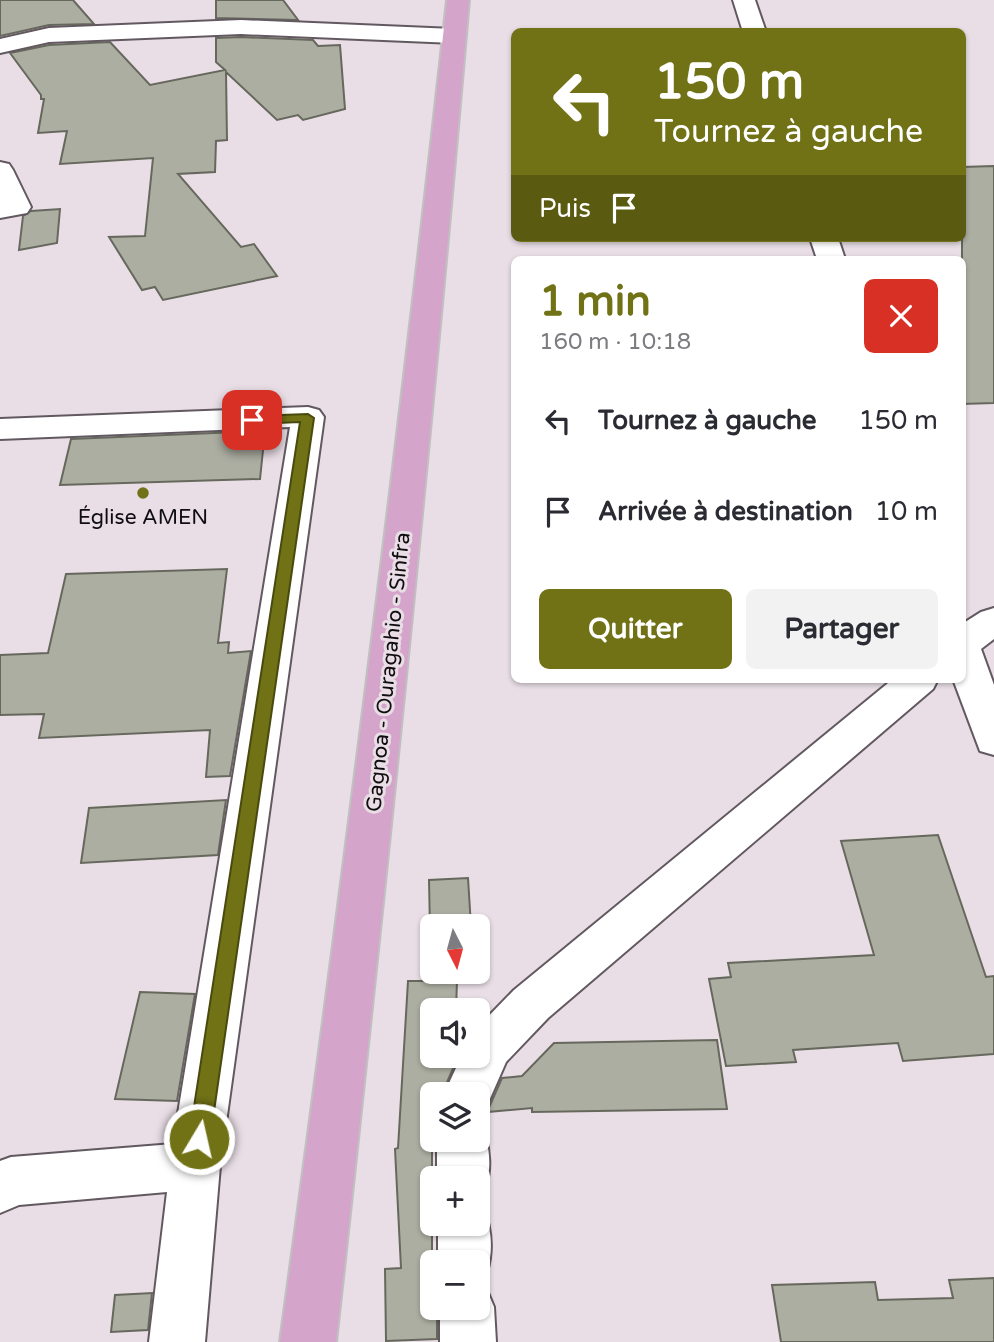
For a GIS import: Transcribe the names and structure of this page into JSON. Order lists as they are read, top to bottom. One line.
{"streets":{"main road":["Gagnoa - Ouragahio - Sinfra"]},"places":["Église AMEN"],"north":"bottom","page":{"turn":["150 m","Tournez à gauche"],"then":"Puis","heading":["1 min","160 m · 10:18"],"list":[{"name":"Tournez à gauche","value":"150 m"},{"name":"Arrivée à destination","value":"10 m"}],"buttons":["Quitter","Partager"],"map_buttons":["+","−"]}}
